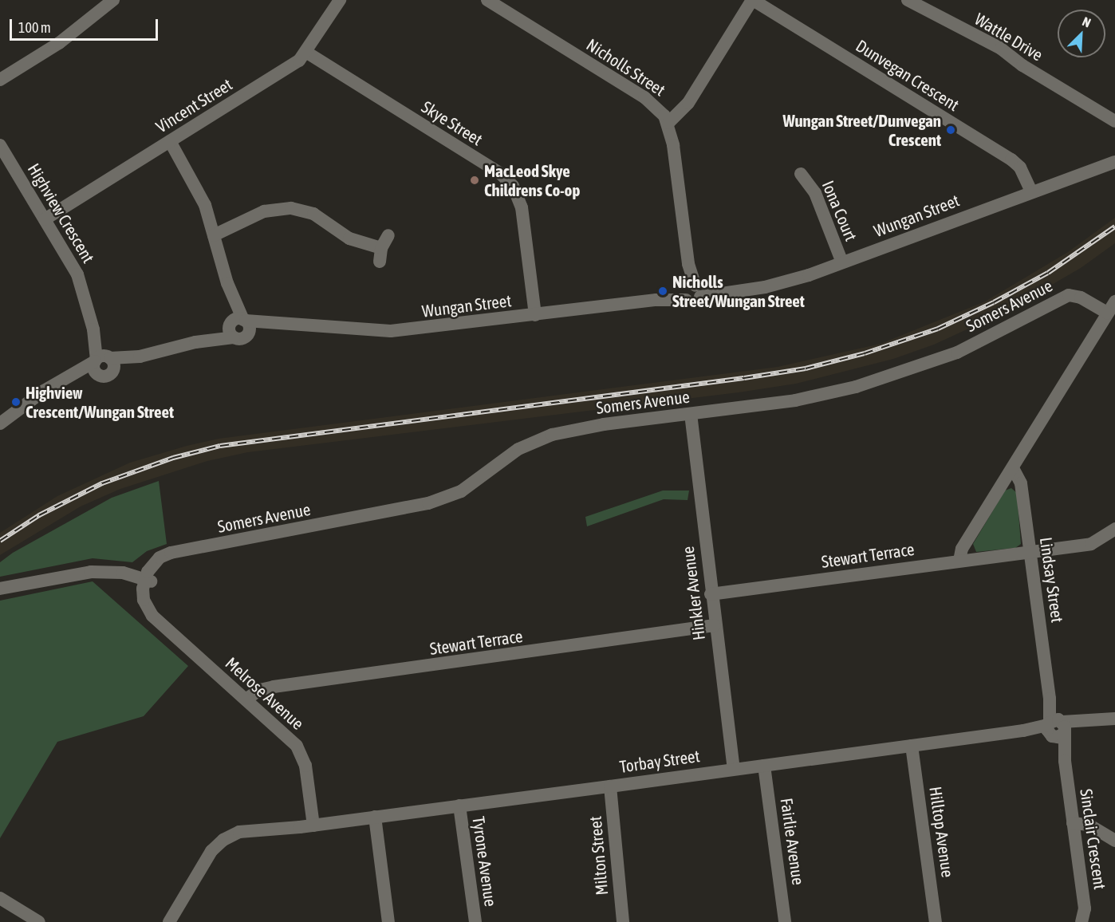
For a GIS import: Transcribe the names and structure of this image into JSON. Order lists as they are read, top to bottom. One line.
{"streets":{"street":["Wattle Drive","Nicholls Street","Dunvegan Crescent","Vincent Street","Skye Street","Iona Court","Highview Crescent","Wungan Street","Somers Avenue","Stewart Terrace","Lindsay Street","Hinkler Avenue","Melrose Avenue","Torbay Street","Hilltop Avenue","Sinclair Crescent","Fairlie Avenue","Milton Street","Tyrone Avenue"]},"crossings":[["Nicholls Street","Wungan Street"],["Dunvegan Crescent","Wungan Street"],["Vincent Street","Skye Street"],["Vincent Street","Highview Crescent"],["Skye Street","Wungan Street"],["Iona Court","Wungan Street"],["Highview Crescent","Wungan Street"],["Somers Avenue","Hinkler Avenue"],["Somers Avenue","Melrose Avenue"],["Stewart Terrace","Lindsay Street"],["Stewart Terrace","Hinkler Avenue"],["Stewart Terrace","Melrose Avenue"],["Lindsay Street","Torbay Street"],["Lindsay Street","Sinclair Crescent"],["Hinkler Avenue","Torbay Street"],["Melrose Avenue","Torbay Street"],["Torbay Street","Hilltop Avenue"],["Torbay Street","Sinclair Crescent"],["Torbay Street","Fairlie Avenue"],["Torbay Street","Milton Street"],["Torbay Street","Tyrone Avenue"]],"places":["Wungan Street/Dunvegan Crescent","MacLeod Skye Childrens Co-op","Nicholls Street/Wungan Street","Highview Crescent/Wungan Street"],"scale_bar":"100 m","north":"top right"}
